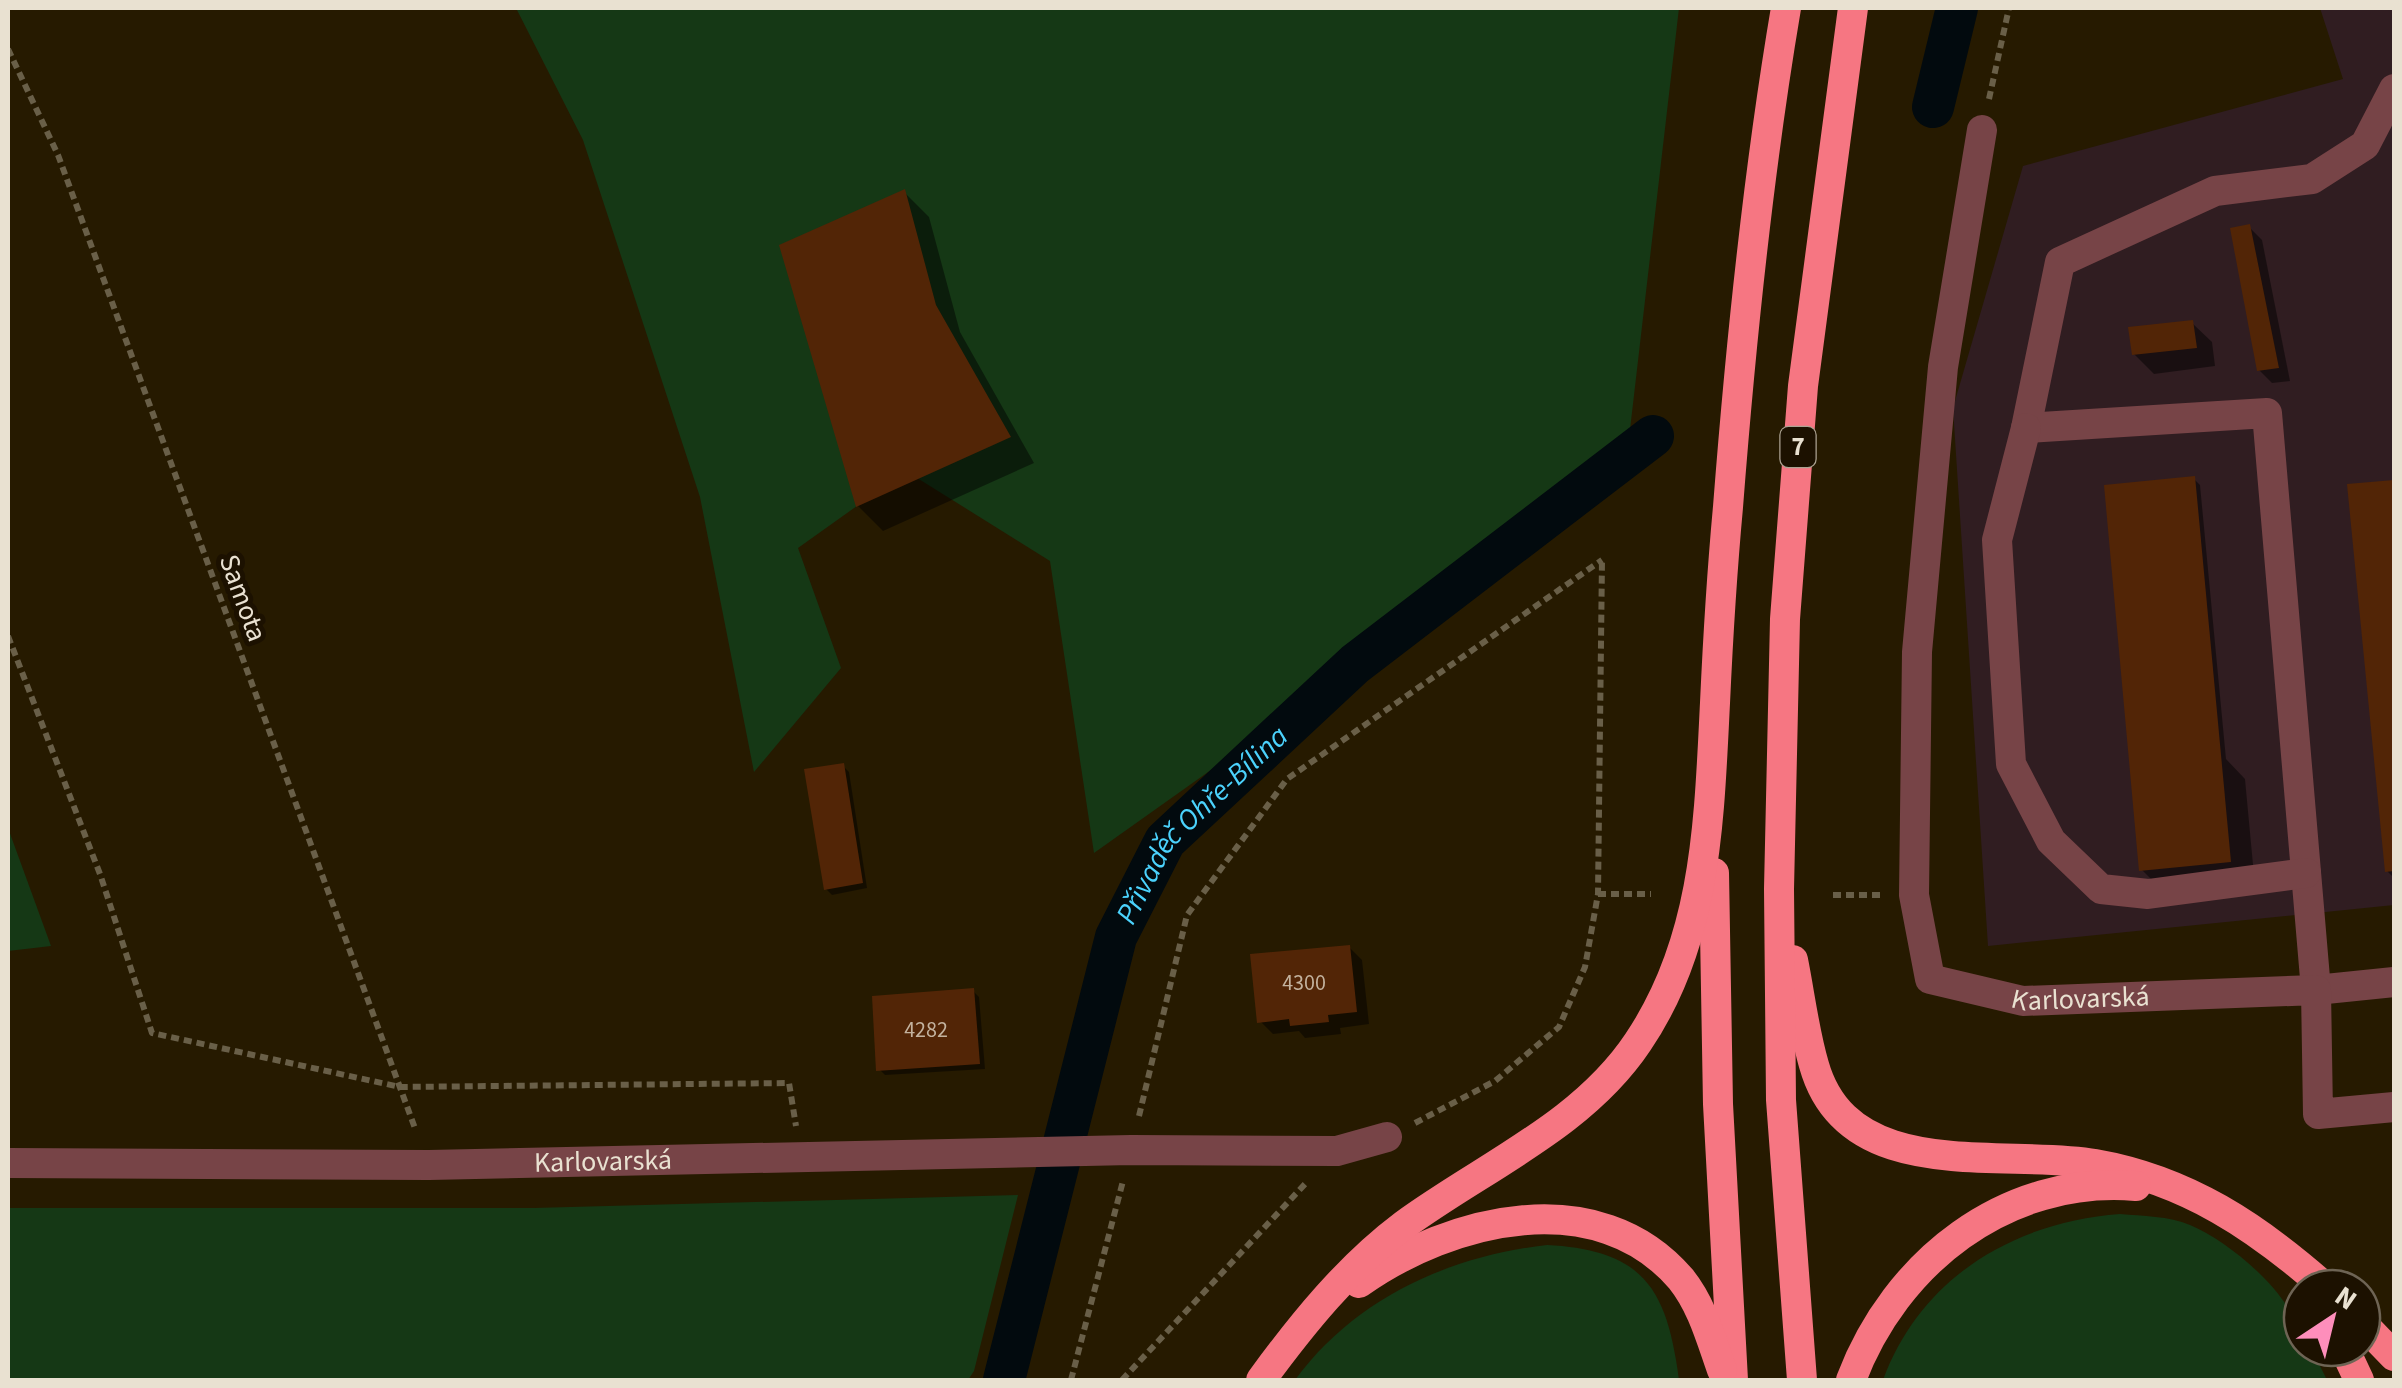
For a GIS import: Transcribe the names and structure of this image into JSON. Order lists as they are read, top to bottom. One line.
{"streets":{"highway":["7"],"street":["Karlovarská"],"path":["Samota"]},"crossings":[["Samota","Karlovarská"]],"water":["Přivaděč Ohře-Bílina"],"house_numbers":["4300","4282"],"north":"top right"}
